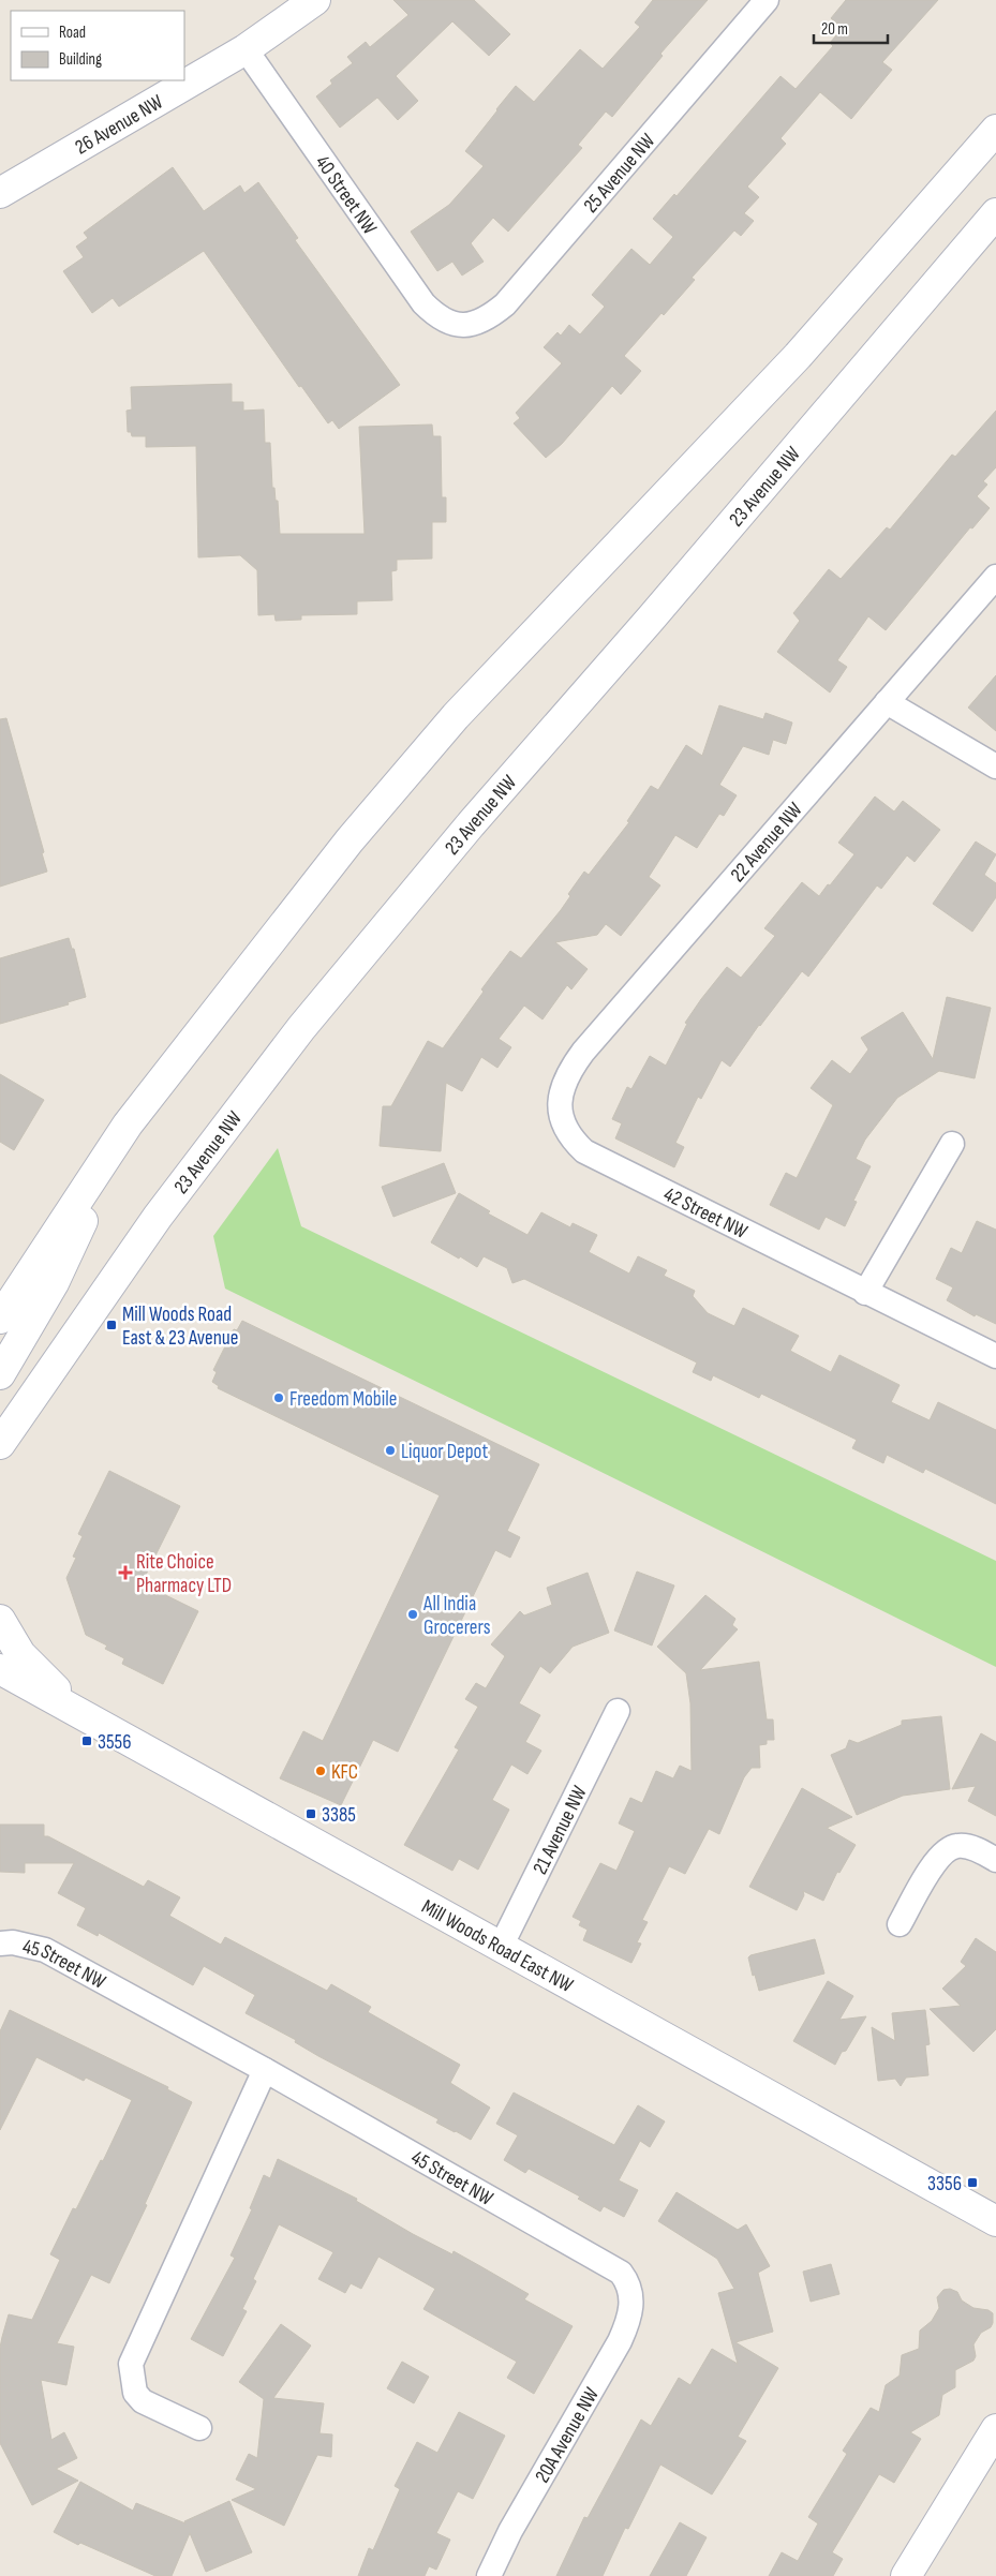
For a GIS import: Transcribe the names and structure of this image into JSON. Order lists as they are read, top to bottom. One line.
{"streets":{"main road":["26 Avenue NW","23 Avenue NW","Mill Woods Road East NW"],"street":["25 Avenue NW","40 Street NW","22 Avenue NW","42 Street NW","21 Avenue NW","45 Street NW","20A Avenue NW"]},"crossings":[["26 Avenue NW","40 Street NW"],["25 Avenue NW","40 Street NW"],["22 Avenue NW","42 Street NW"],["21 Avenue NW","Mill Woods Road East NW"],["45 Street NW","20A Avenue NW"]],"places":{"transit":["Mill Woods Road East & 23 Avenue","3556","3385","3356"],"other":["Freedom Mobile","Liquor Depot","All India Grocerers","KFC"],"health":["Rite Choice Pharmacy LTD"]},"legend":["Road","Building"],"scale_bar":"20 m"}
